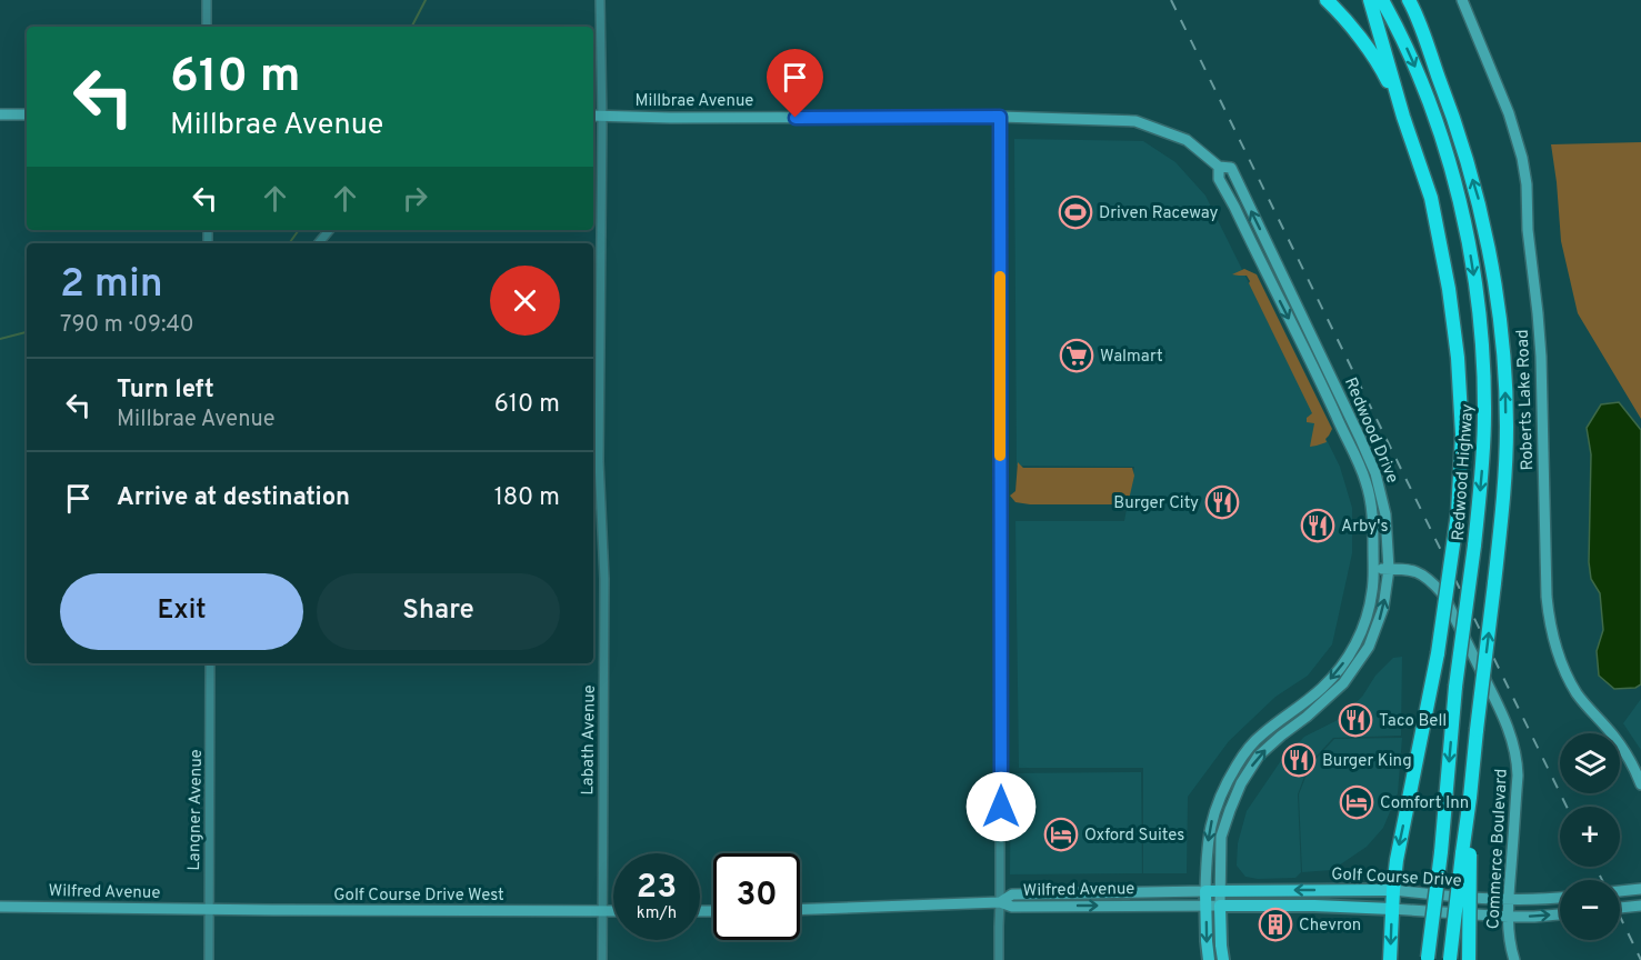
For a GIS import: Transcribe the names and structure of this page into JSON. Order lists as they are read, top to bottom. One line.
{"streets":{"highway":["Redwood Highway"],"main road":["Redwood Drive","Golf Course Drive","Wilfred Avenue"],"street":["Millbrae Avenue","Roberts Lake Road","Labath Avenue","Langner Avenue","Commerce Boulevard","Golf Course Drive West"]},"crossings":[["Millbrae Avenue","Redwood Drive"],["Millbrae Avenue","Labath Avenue"],["Redwood Drive","Commerce Boulevard"],["Redwood Drive","Golf Course Drive"],["Redwood Drive","Wilfred Avenue"],["Labath Avenue","Golf Course Drive West"],["Langner Avenue","Wilfred Avenue"],["Langner Avenue","Golf Course Drive West"],["Commerce Boulevard","Golf Course Drive"],["Golf Course Drive","Wilfred Avenue"],["Wilfred Avenue","Golf Course Drive West"]],"places":{"sports":["Driven Raceway"],"supermarket":["Walmart"],"restaurant":["Burger City","Arby's","Taco Bell","Burger King"],"hotel":["Comfort Inn","Oxford Suites"],"building":["Chevron"]},"page":{"turn":["610 m","Millbrae Avenue"],"heading":["2 min","790 m · 09:40"],"list":[{"name":"Turn left","note":"Millbrae Avenue","value":"610 m"},{"name":"Arrive at destination","value":"180 m"}],"buttons":["Exit","Share"],"map_buttons":["+","−"],"speed":"23 km/h","limit":"30"}}
